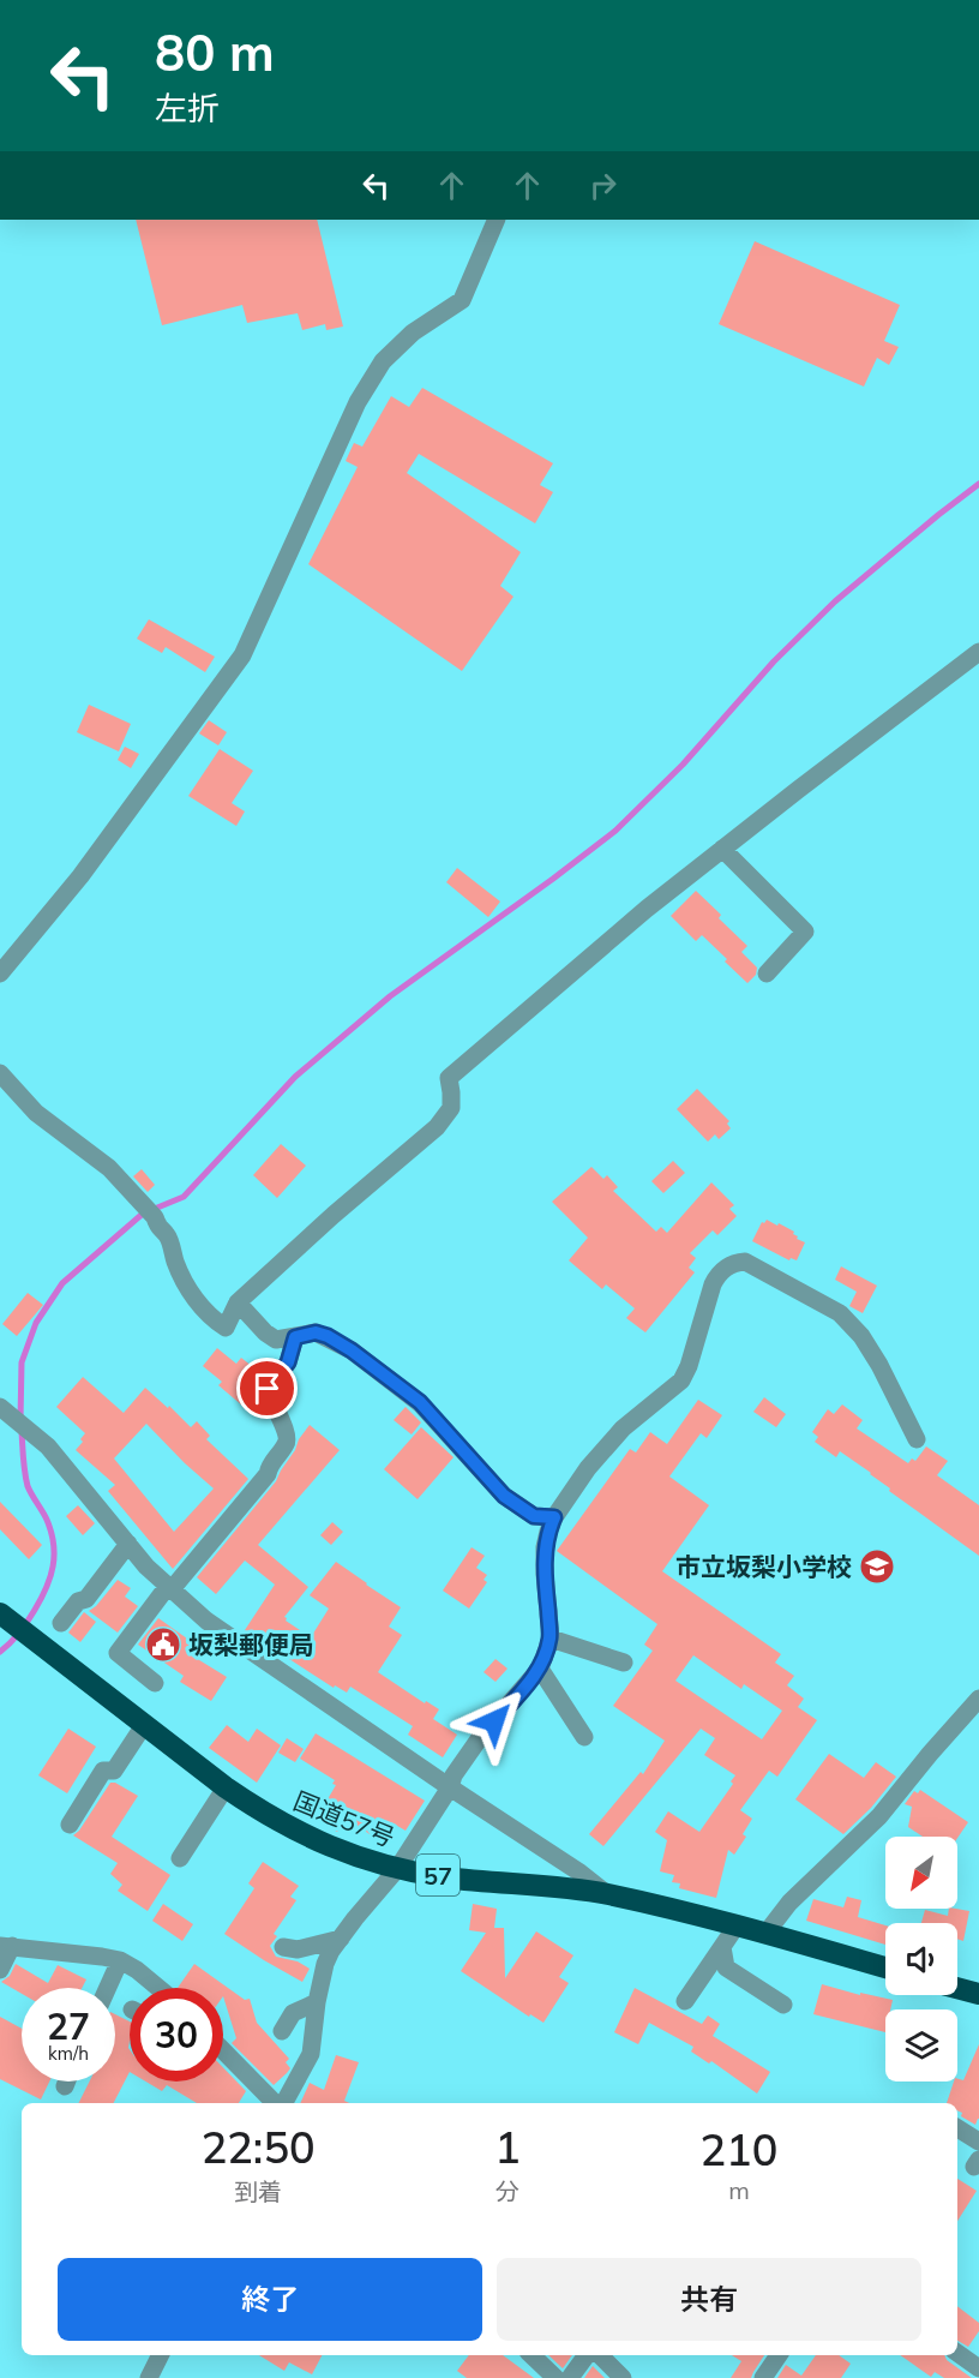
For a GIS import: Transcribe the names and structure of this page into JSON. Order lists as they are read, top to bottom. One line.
{"streets":{"highway":["国道57号","57"]},"places":{"school or university":["市立坂梨小学校"],"public building":["坂梨郵便局"]},"north":"bottom left","page":{"turn":["80 m","左折"],"speed":"27 km/h","limit":"30","eta":["22:50","到着","1","分","210","m"],"buttons":["終了","共有"]}}
